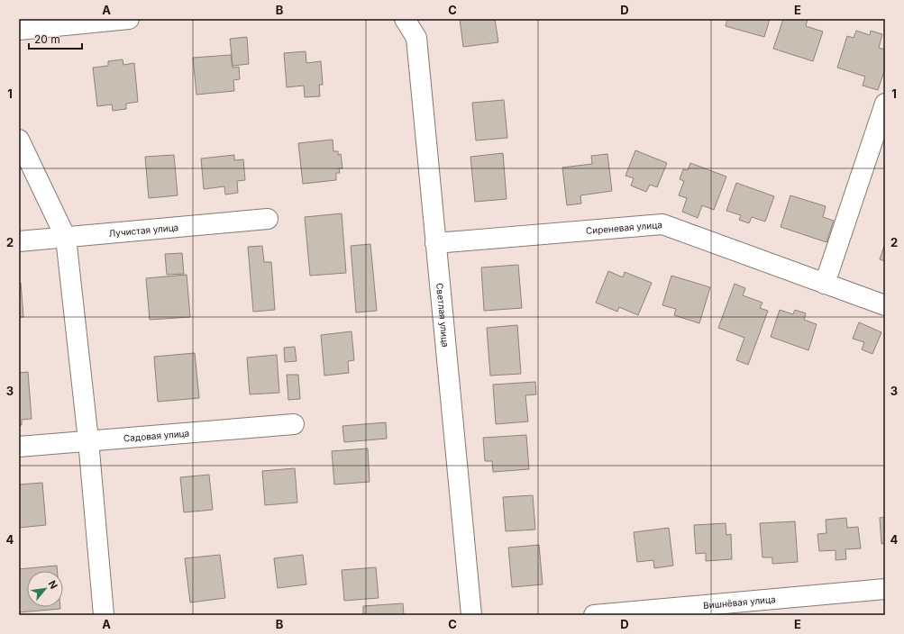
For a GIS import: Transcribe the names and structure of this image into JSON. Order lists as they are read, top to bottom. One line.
{"streets":{"street":["Сиреневая улица","Лучистая улица","Светлая улица","Садовая улица","Вишнёвая улица"]},"crossings":[["Сиреневая улица","Светлая улица"]],"scale_bar":"20 m","north":"top right","grid":{"columns":["A","B","C","D","E"],"rows":["1","2","3","4"]}}
